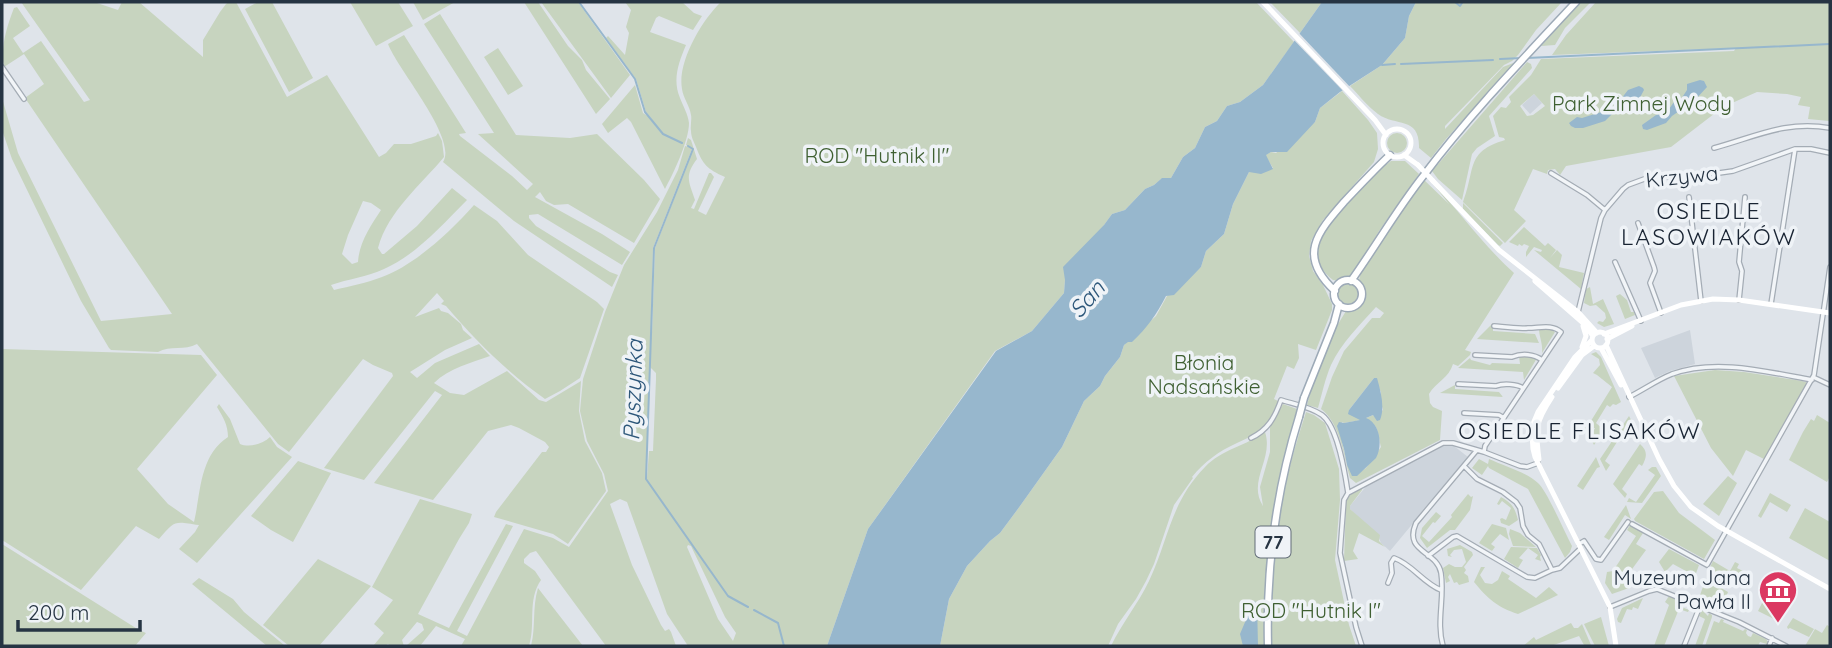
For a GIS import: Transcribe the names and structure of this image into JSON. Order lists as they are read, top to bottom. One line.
{"streets":{"main road":["77"],"street":["Krzywa"]},"districts":["OSIEDLE LASOWIAKÓW","OSIEDLE FLISAKÓW"],"water":["San","Pyszynka"],"parks":["Park Zimnej Wody","ROD \"Hutnik II\"","Błonia Nadsańskie","ROD \"Hutnik I\""],"places":{"museum":["Muzeum Jana Pawła II"]},"scale_bar":"200 m"}
